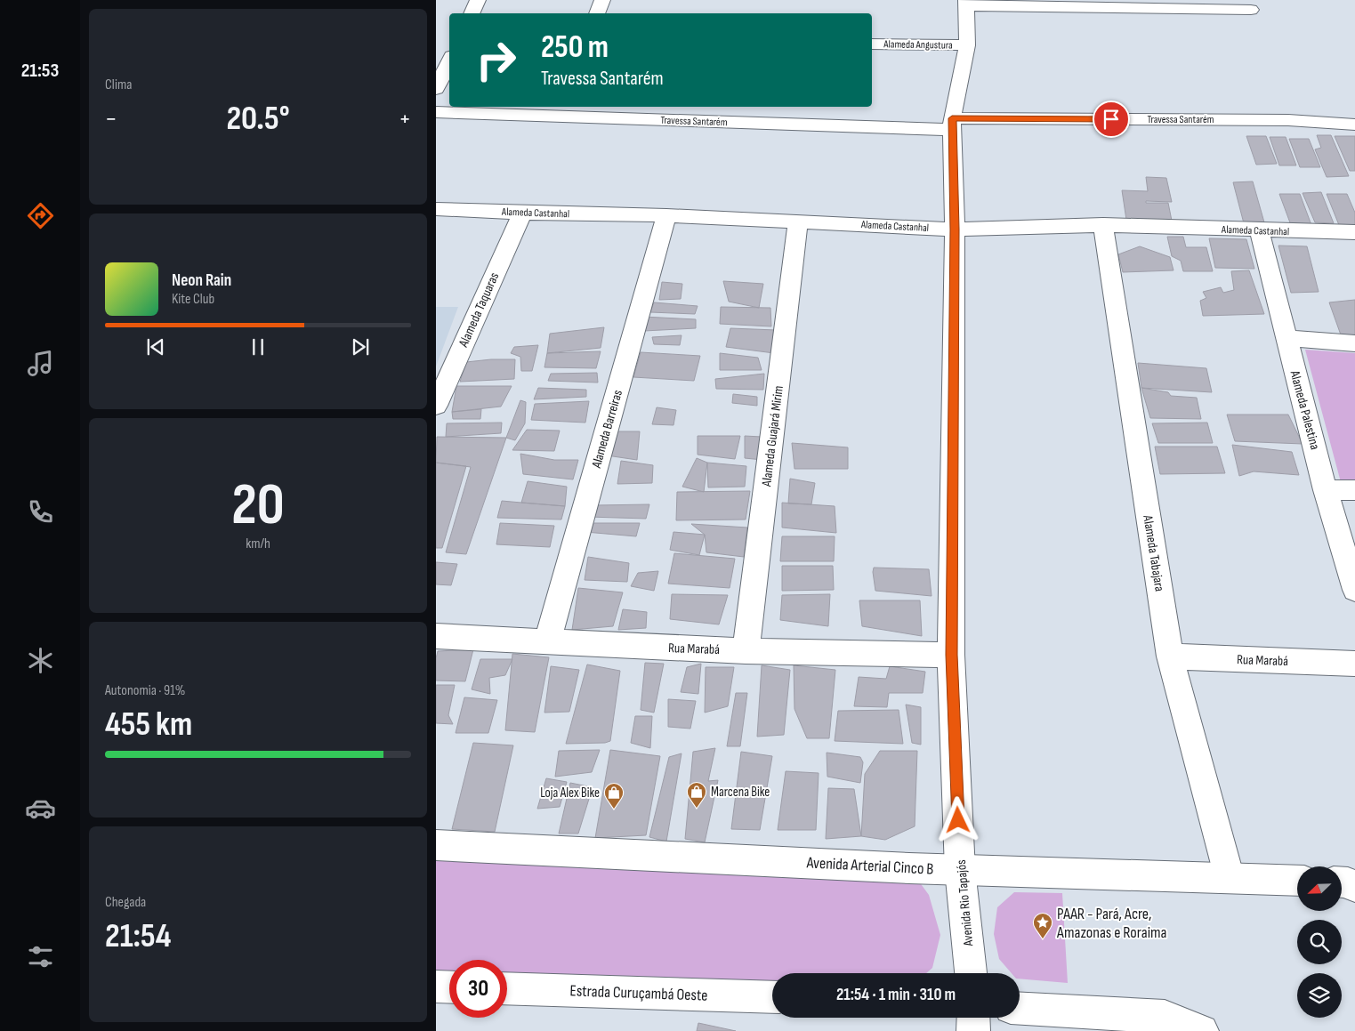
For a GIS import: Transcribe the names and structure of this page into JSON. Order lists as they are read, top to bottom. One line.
{"streets":{"street":["Alameda Angustura","Travessa Santarém","Alameda Castanhal","Alameda Taquaras","Alameda Palestina","Alameda Barreiras","Alameda Guajará Mirim","Alameda Tabajara","Rua Marabá","Avenida Arterial Cinco B","Avenida Rio Tapajós","Estrada Curuçambá Oeste"]},"crossings":[["Alameda Angustura","Avenida Rio Tapajós"],["Travessa Santarém","Avenida Rio Tapajós"],["Alameda Castanhal","Alameda Taquaras"],["Alameda Castanhal","Alameda Palestina"],["Alameda Castanhal","Alameda Barreiras"],["Alameda Castanhal","Alameda Guajará Mirim"],["Alameda Castanhal","Alameda Tabajara"],["Alameda Castanhal","Avenida Rio Tapajós"],["Alameda Barreiras","Rua Marabá"],["Alameda Guajará Mirim","Rua Marabá"],["Alameda Tabajara","Rua Marabá"],["Alameda Tabajara","Avenida Arterial Cinco B"],["Rua Marabá","Avenida Rio Tapajós"],["Avenida Arterial Cinco B","Avenida Rio Tapajós"]],"places":{"shop":["Marcena Bike","Loja Alex Bike"],"place":["PAAR - Pará, Acre, Amazonas e Roraima"]},"north":"bottom left","page":{"tabs":"21:53","tile":["Clima",["20","km/h"],["Autonomia · 91%","455 km"],["Chegada","21:54"]],"turn":["250 m","Travessa Santarém"],"heat":["−","20.5°","+"],"song":["Neon Rain","Kite Club"],"limit":"30","trip":"21:54 · 1 min · 310 m"}}
